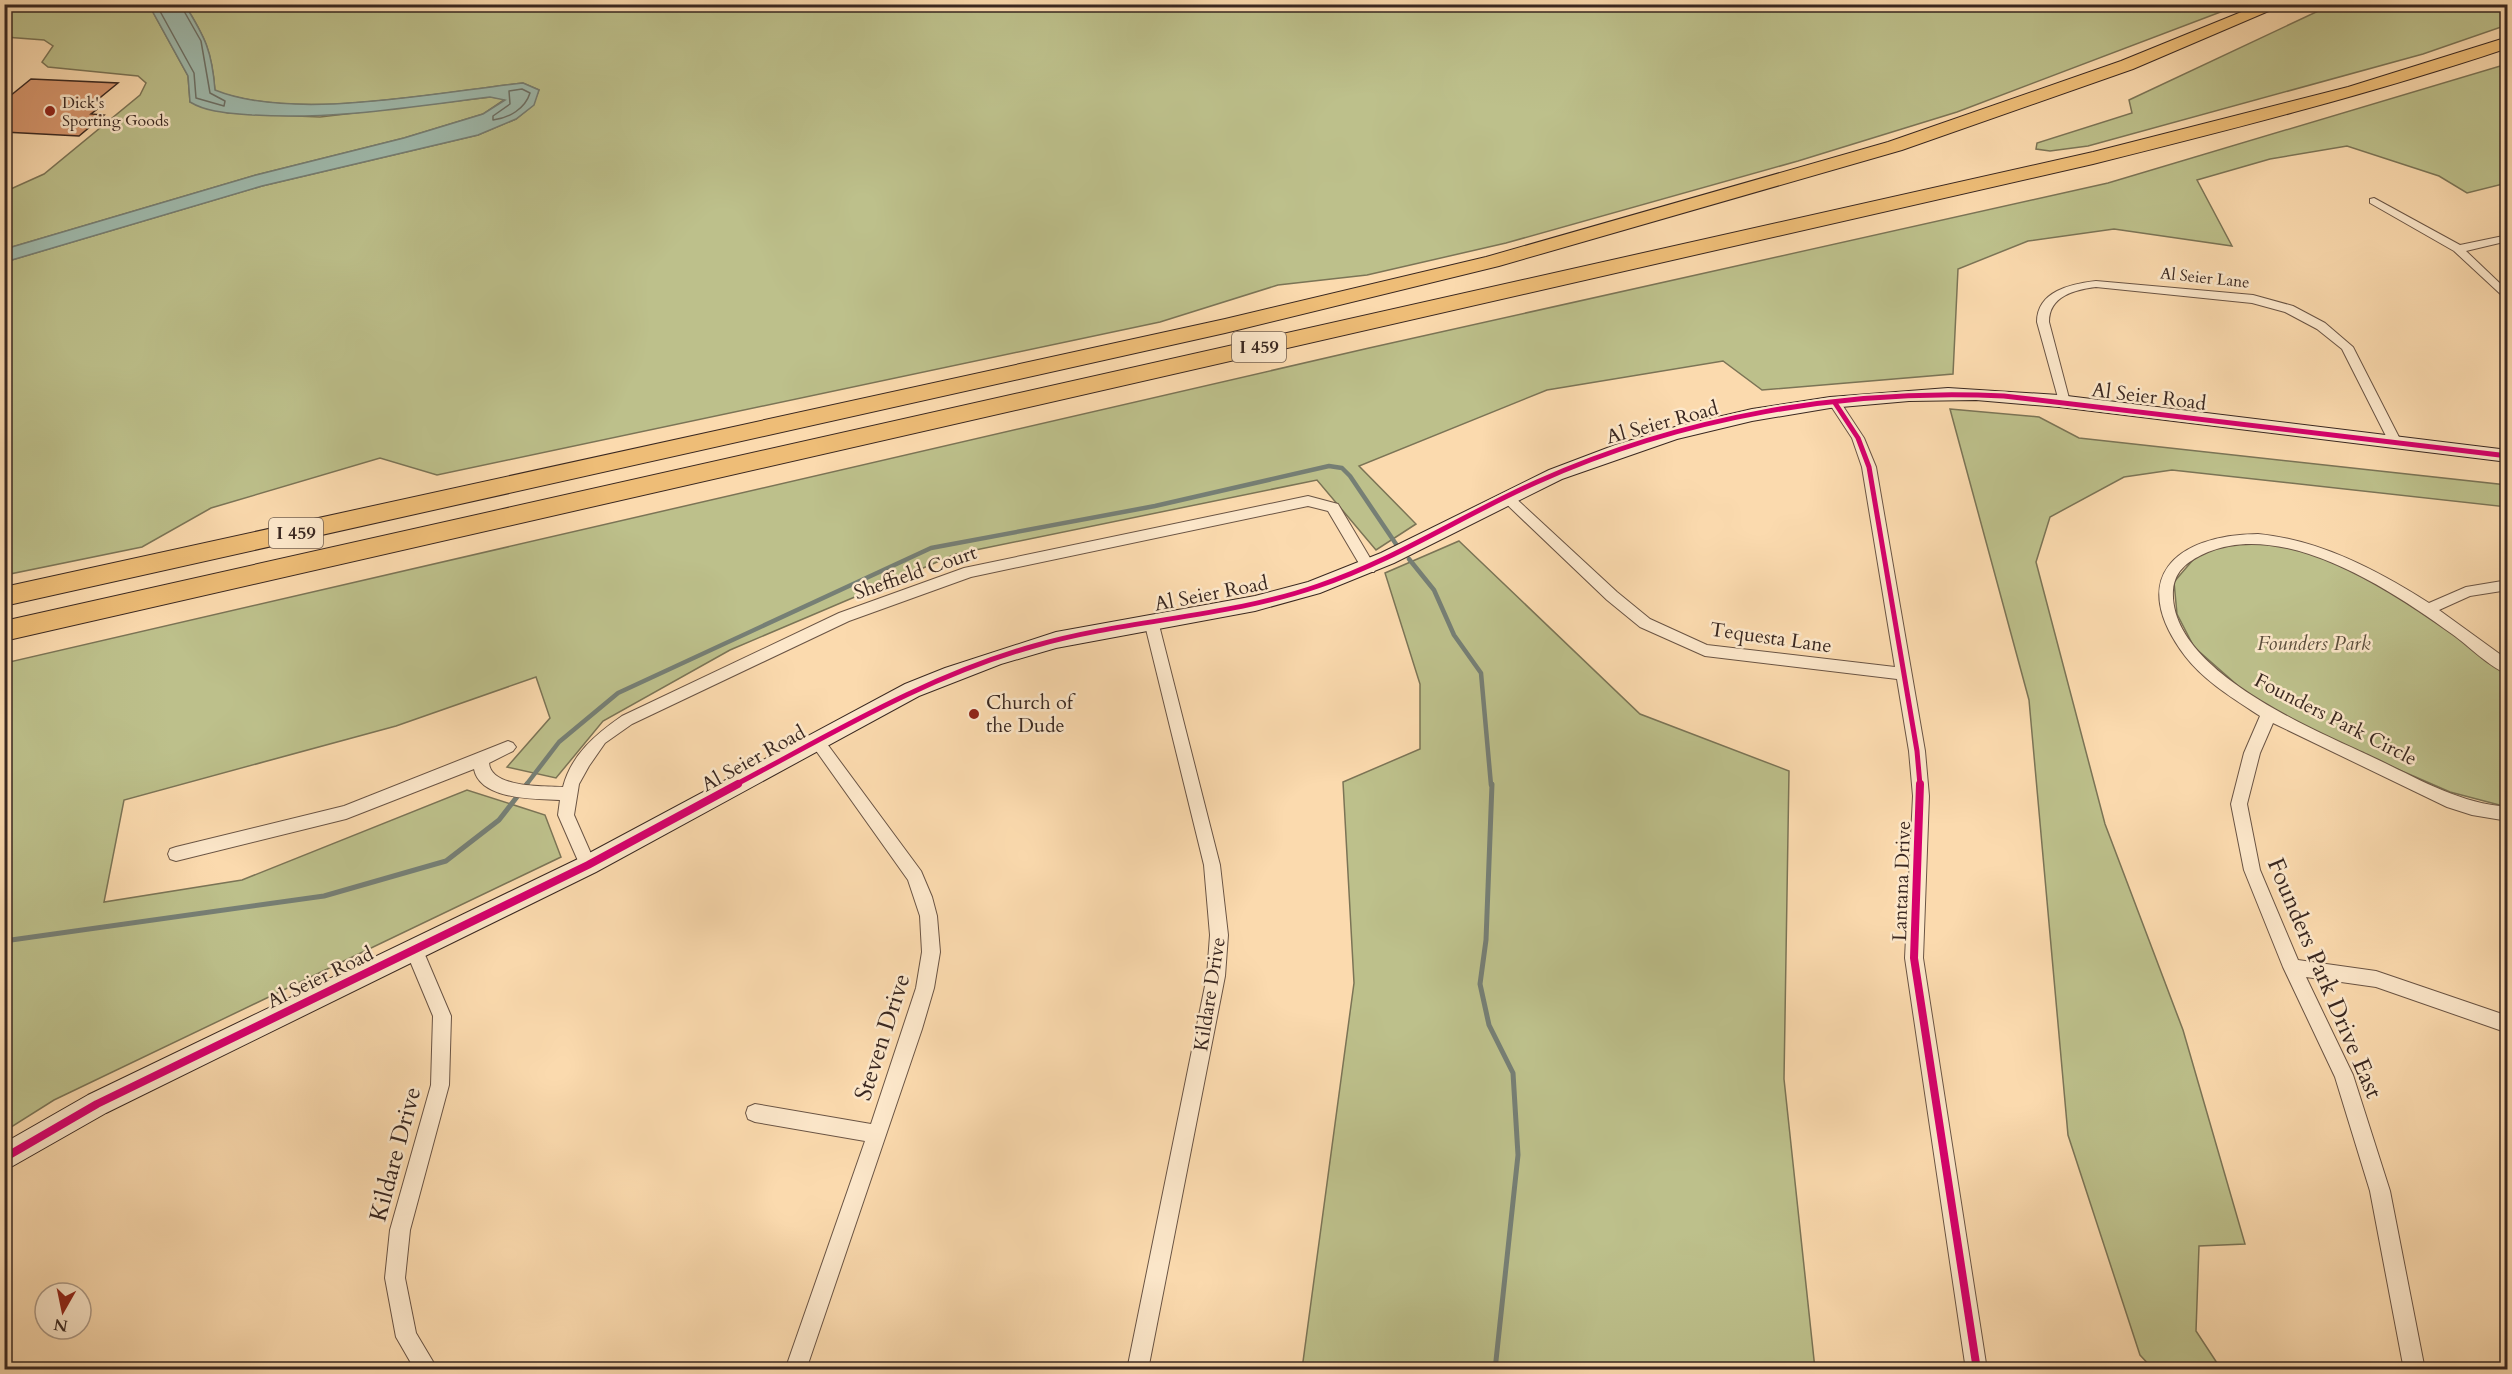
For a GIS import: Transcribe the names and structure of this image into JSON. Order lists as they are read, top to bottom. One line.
{"streets":{"highway":["I 459"],"street":["Al Seier Lane","Al Seier Road","Sheffield Court","Tequesta Lane","Founders Park Circle","Lantana Drive","Founders Park Drive East","Kildare Drive","Steven Drive"]},"crossings":[["Al Seier Lane","Al Seier Road"],["Al Seier Road","Sheffield Court"],["Al Seier Road","Tequesta Lane"],["Al Seier Road","Lantana Drive"],["Al Seier Road","Kildare Drive"],["Al Seier Road","Steven Drive"],["Tequesta Lane","Lantana Drive"],["Founders Park Circle","Founders Park Drive East"]],"parks":["Founders Park"],"places":["Dick's Sporting Goods","Church of the Dude"],"north":"bottom"}
